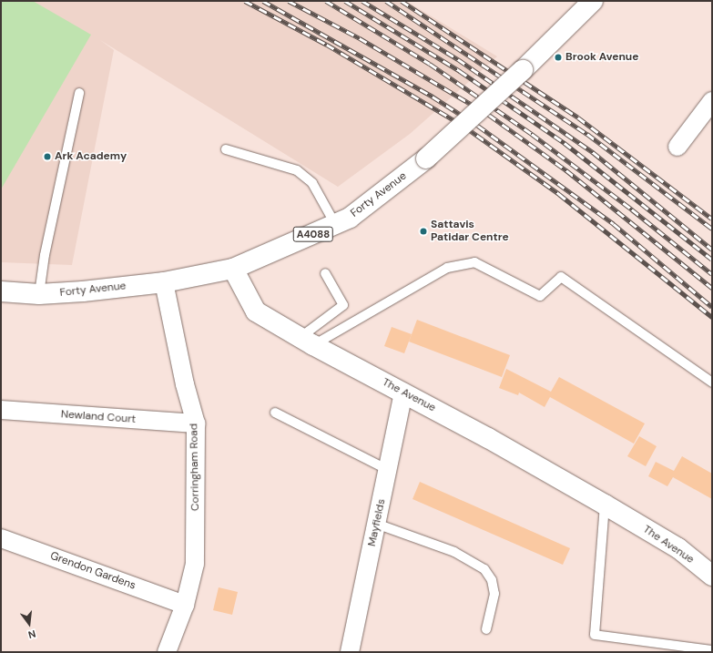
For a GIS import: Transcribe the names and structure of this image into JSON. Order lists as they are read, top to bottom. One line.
{"streets":{"main road":["Forty Avenue","A4088","The Avenue"],"street":["Newland Court","Corringham Road","Mayfields","Grendon Gardens"]},"crossings":[["Forty Avenue","The Avenue"],["Forty Avenue","Corringham Road"],["The Avenue","Mayfields"],["Newland Court","Corringham Road"],["Corringham Road","Grendon Gardens"]],"places":["Brook Avenue","Ark Academy","Sattavis Patidar Centre"],"north":"bottom"}
